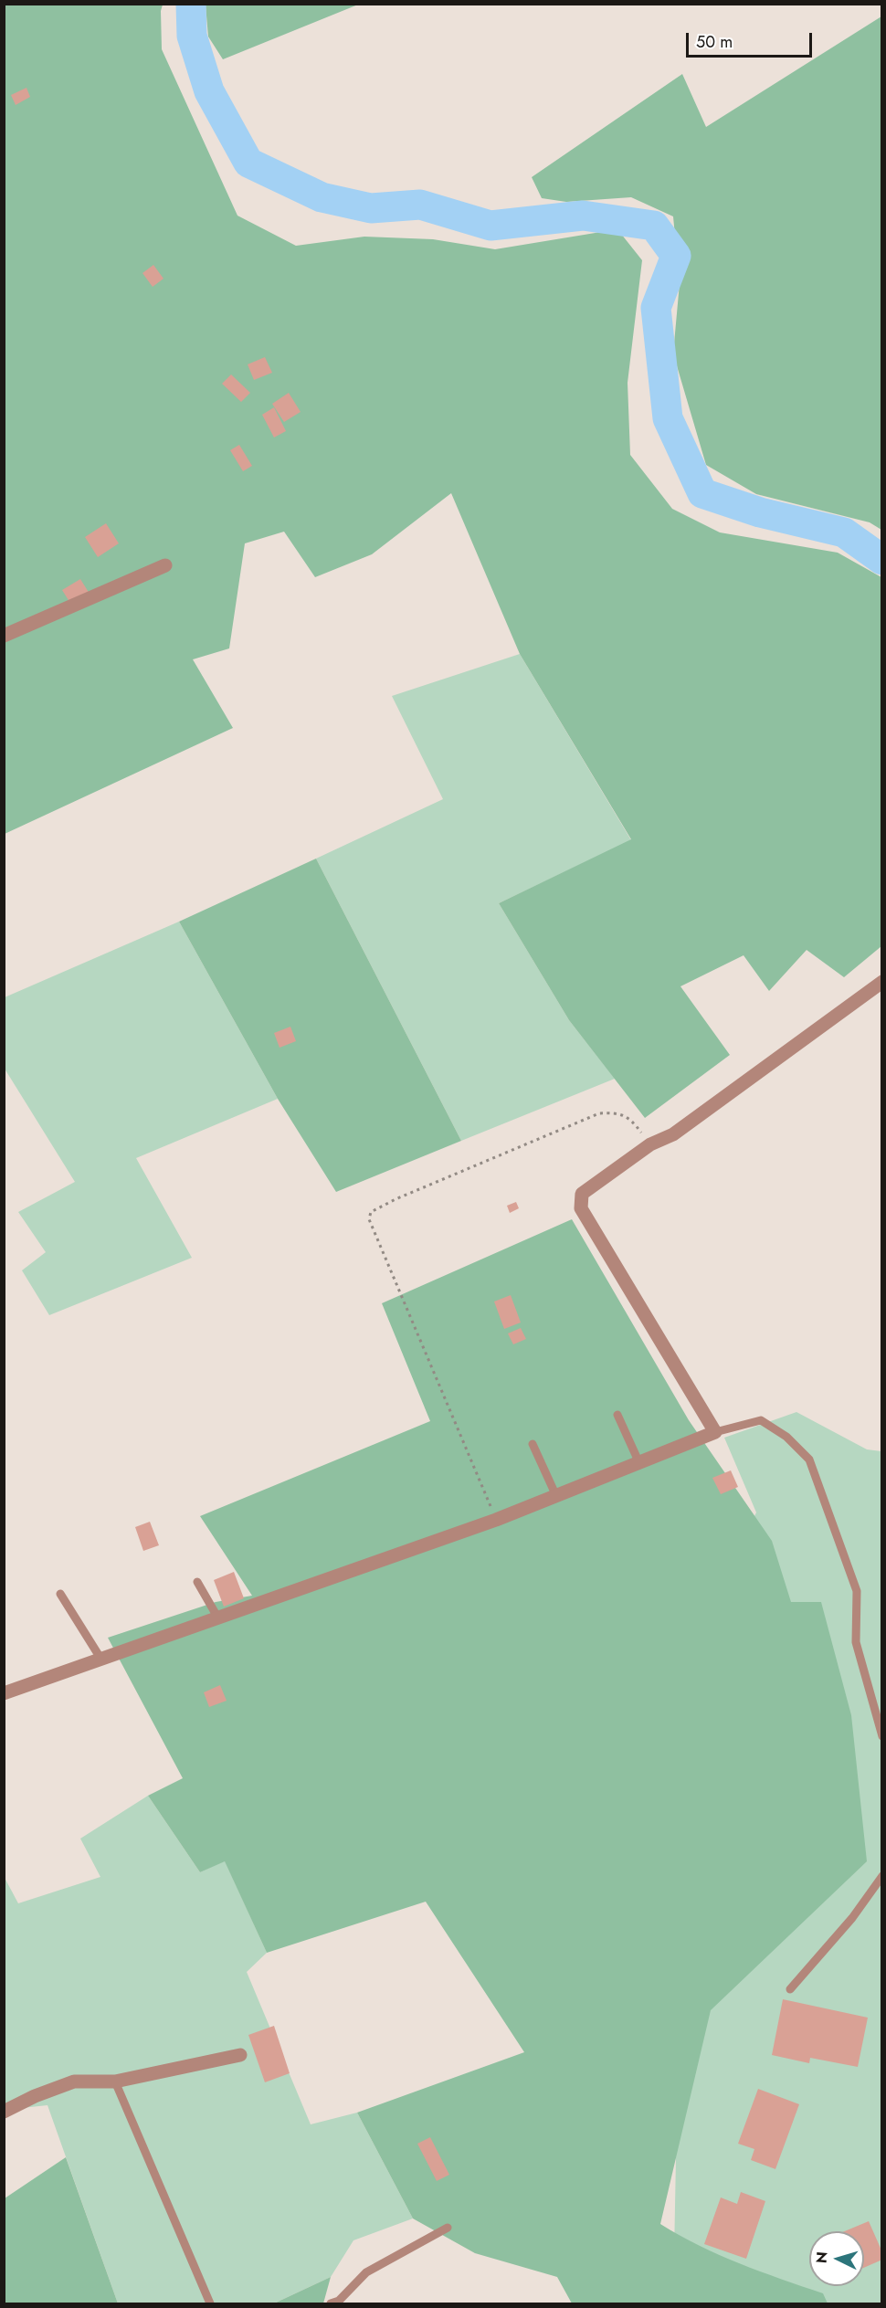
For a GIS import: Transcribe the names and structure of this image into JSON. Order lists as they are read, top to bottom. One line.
{"scale_bar":"50 m","north":"left"}
